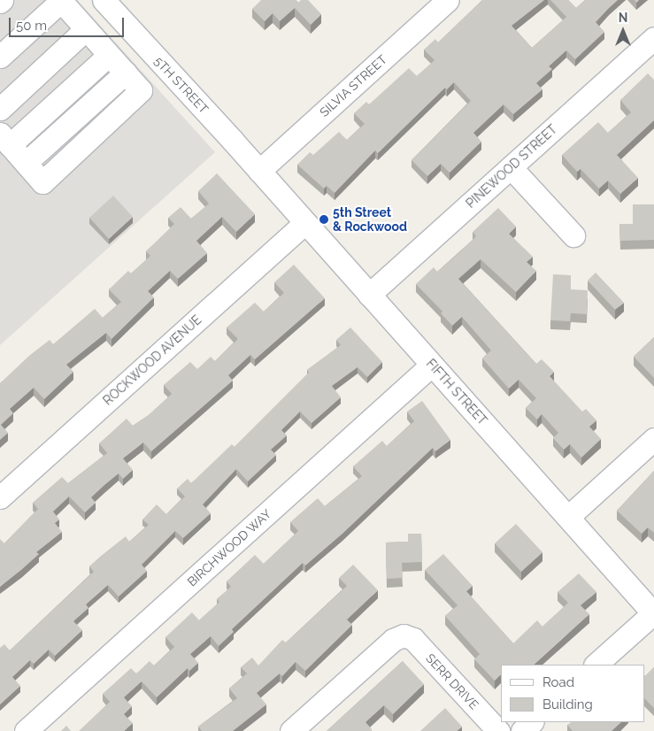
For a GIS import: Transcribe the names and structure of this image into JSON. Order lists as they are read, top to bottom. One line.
{"streets":{"street":["5TH STREET","SILVIA STREET","PINEWOOD STREET","ROCKWOOD AVENUE","FIFTH STREET","BIRCHWOOD WAY","SERR DRIVE"]},"crossings":[["5TH STREET","SILVIA STREET"],["5TH STREET","FIFTH STREET"],["SILVIA STREET","FIFTH STREET"],["PINEWOOD STREET","FIFTH STREET"],["ROCKWOOD AVENUE","FIFTH STREET"],["FIFTH STREET","BIRCHWOOD WAY"]],"places":["5th Street & Rockwood"],"legend":["Road","Building"],"scale_bar":"50 m","north":"top"}
